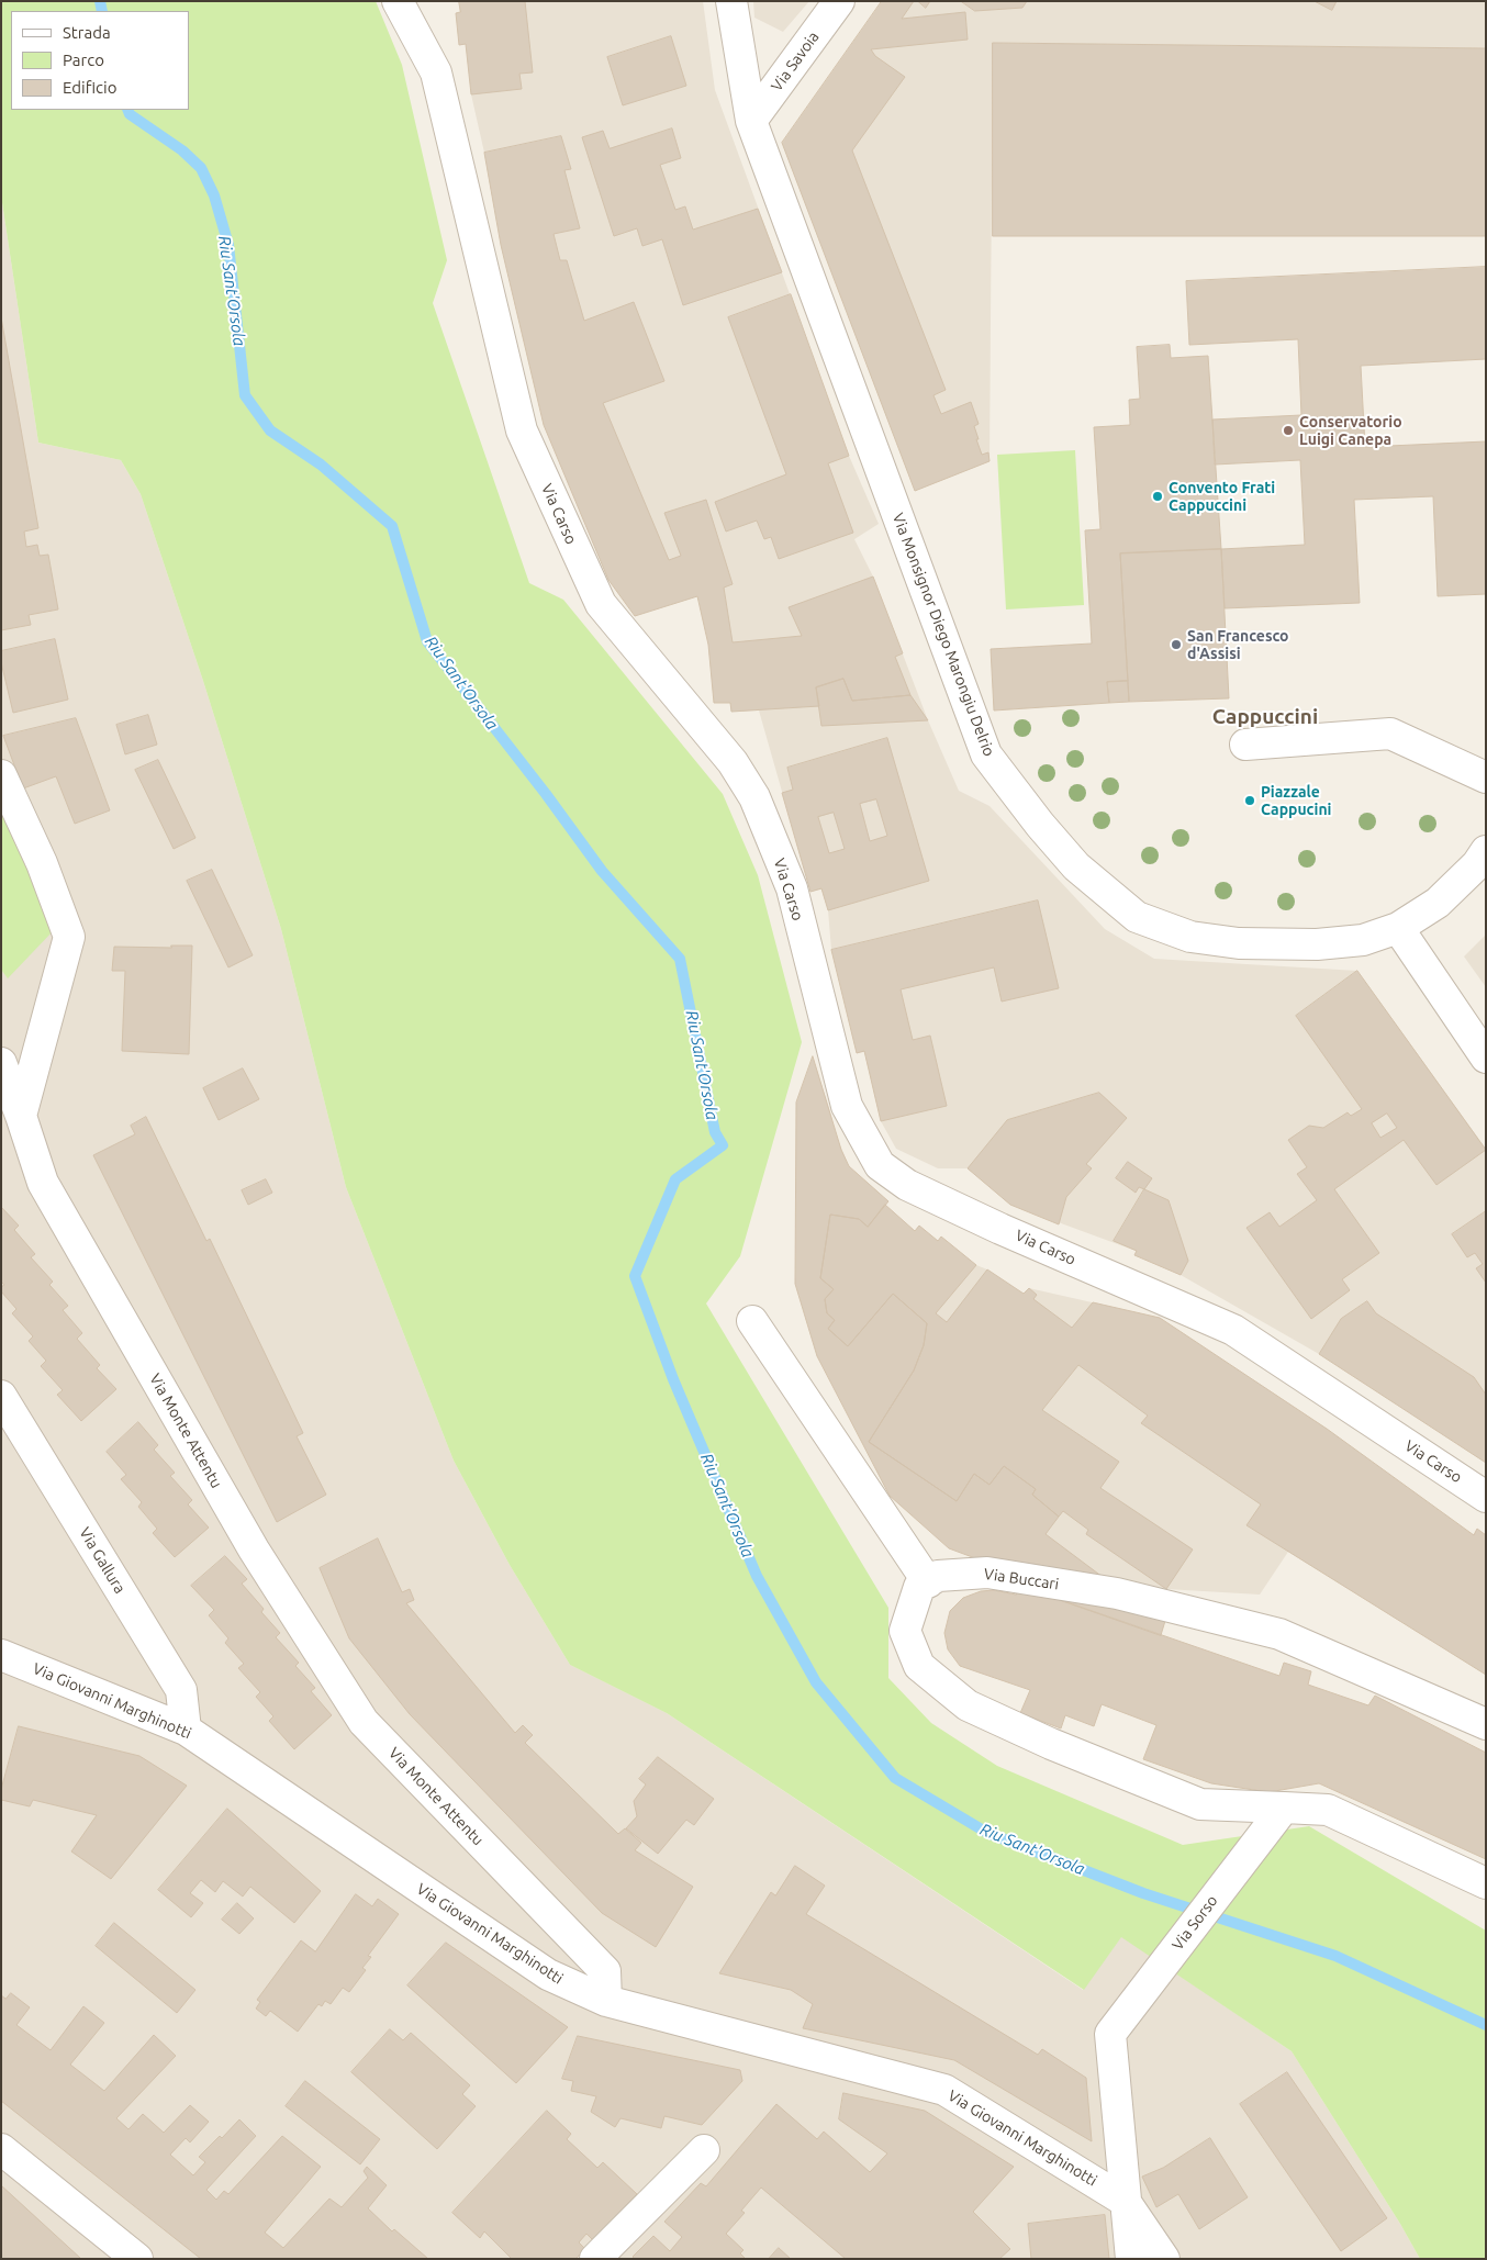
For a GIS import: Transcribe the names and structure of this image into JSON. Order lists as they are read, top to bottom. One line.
{"streets":{"street":["Via Savoia","Via Carso","Via Monsignor Diego Marongiu Delrio","Via Monte Attentu","Via Gallura","Via Buccari","Via Giovanni Marghinotti","Via Sorso"]},"crossings":[["Via Savoia","Via Monsignor Diego Marongiu Delrio"],["Via Monte Attentu","Via Giovanni Marghinotti"],["Via Gallura","Via Giovanni Marghinotti"],["Via Giovanni Marghinotti","Via Sorso"]],"districts":["Cappuccini"],"water":["Riu Sant'Orsola"],"places":["Conservatorio Luigi Canepa","Convento Frati Cappuccini","San Francesco d'Assisi","Piazzale Cappucini"],"legend":["Strada","Parco","Edificio"]}
